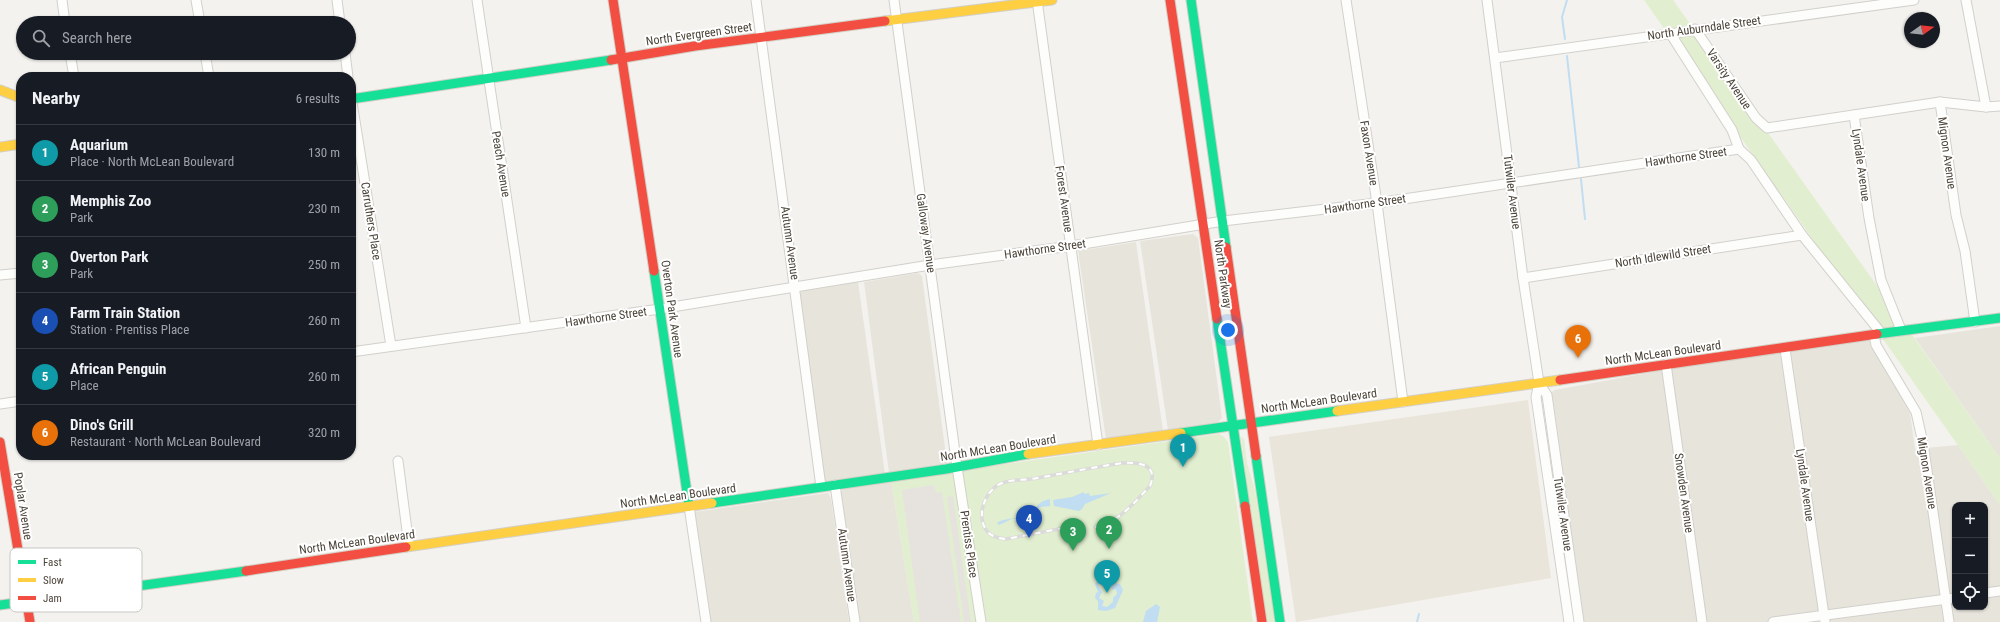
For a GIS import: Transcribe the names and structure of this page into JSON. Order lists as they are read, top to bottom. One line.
{"streets":{"main road":["North Evergreen Street","North Parkway","Overton Park Avenue","North McLean Boulevard","Poplar Avenue"],"street":["North Auburndale Street","Varsity Avenue","Faxon Avenue","Mignon Avenue","Hawthorne Street","Peach Avenue","Lyndale Avenue","Tutwiler Avenue","Forest Avenue","Carruthers Place","Galloway Avenue","Autumn Avenue","North Idlewild Street","Snowden Avenue","Prentiss Place"]},"crossings":[["North Auburndale Street","Varsity Avenue"],["North Auburndale Street","Tutwiler Avenue"],["North Evergreen Street","Peach Avenue"],["North Evergreen Street","Forest Avenue"],["North Evergreen Street","Galloway Avenue"],["North Evergreen Street","Autumn Avenue"],["North Evergreen Street","Overton Park Avenue"],["Varsity Avenue","Lyndale Avenue"],["Faxon Avenue","Hawthorne Street"],["Faxon Avenue","North McLean Boulevard"],["Mignon Avenue","Hawthorne Street"],["Mignon Avenue","North Idlewild Street"],["Mignon Avenue","North McLean Boulevard"],["Hawthorne Street","Peach Avenue"],["Hawthorne Street","Tutwiler Avenue"],["Hawthorne Street","Forest Avenue"],["Hawthorne Street","Carruthers Place"],["Hawthorne Street","Galloway Avenue"],["Hawthorne Street","Autumn Avenue"],["Hawthorne Street","North Parkway"],["Hawthorne Street","Overton Park Avenue"],["Lyndale Avenue","North McLean Boulevard"],["Tutwiler Avenue","North Idlewild Street"],["Tutwiler Avenue","North McLean Boulevard"],["Forest Avenue","North McLean Boulevard"],["Galloway Avenue","North McLean Boulevard"],["Galloway Avenue","Prentiss Place"],["Autumn Avenue","North McLean Boulevard"],["North Parkway","North McLean Boulevard"],["Overton Park Avenue","North McLean Boulevard"],["North McLean Boulevard","Snowden Avenue"],["North McLean Boulevard","Prentiss Place"]],"legend":["Fast","Slow","Jam"],"north":"right","page":{"search":"Search here","heading":["Nearby","6 results"],"list":[{"mark":"1","name":"Aquarium","note":"Place · North McLean Boulevard","value":"130 m"},{"mark":"2","name":"Memphis Zoo","note":"Park","value":"230 m"},{"mark":"3","name":"Overton Park","note":"Park","value":"250 m"},{"mark":"4","name":"Farm Train Station","note":"Station · Prentiss Place","value":"260 m"},{"mark":"5","name":"African Penguin","note":"Place","value":"260 m"},{"mark":"6","name":"Dino's Grill","note":"Restaurant · North McLean Boulevard","value":"320 m"}],"pins":["6","1","4","2","3","5"],"map_buttons":["+","−"]}}
